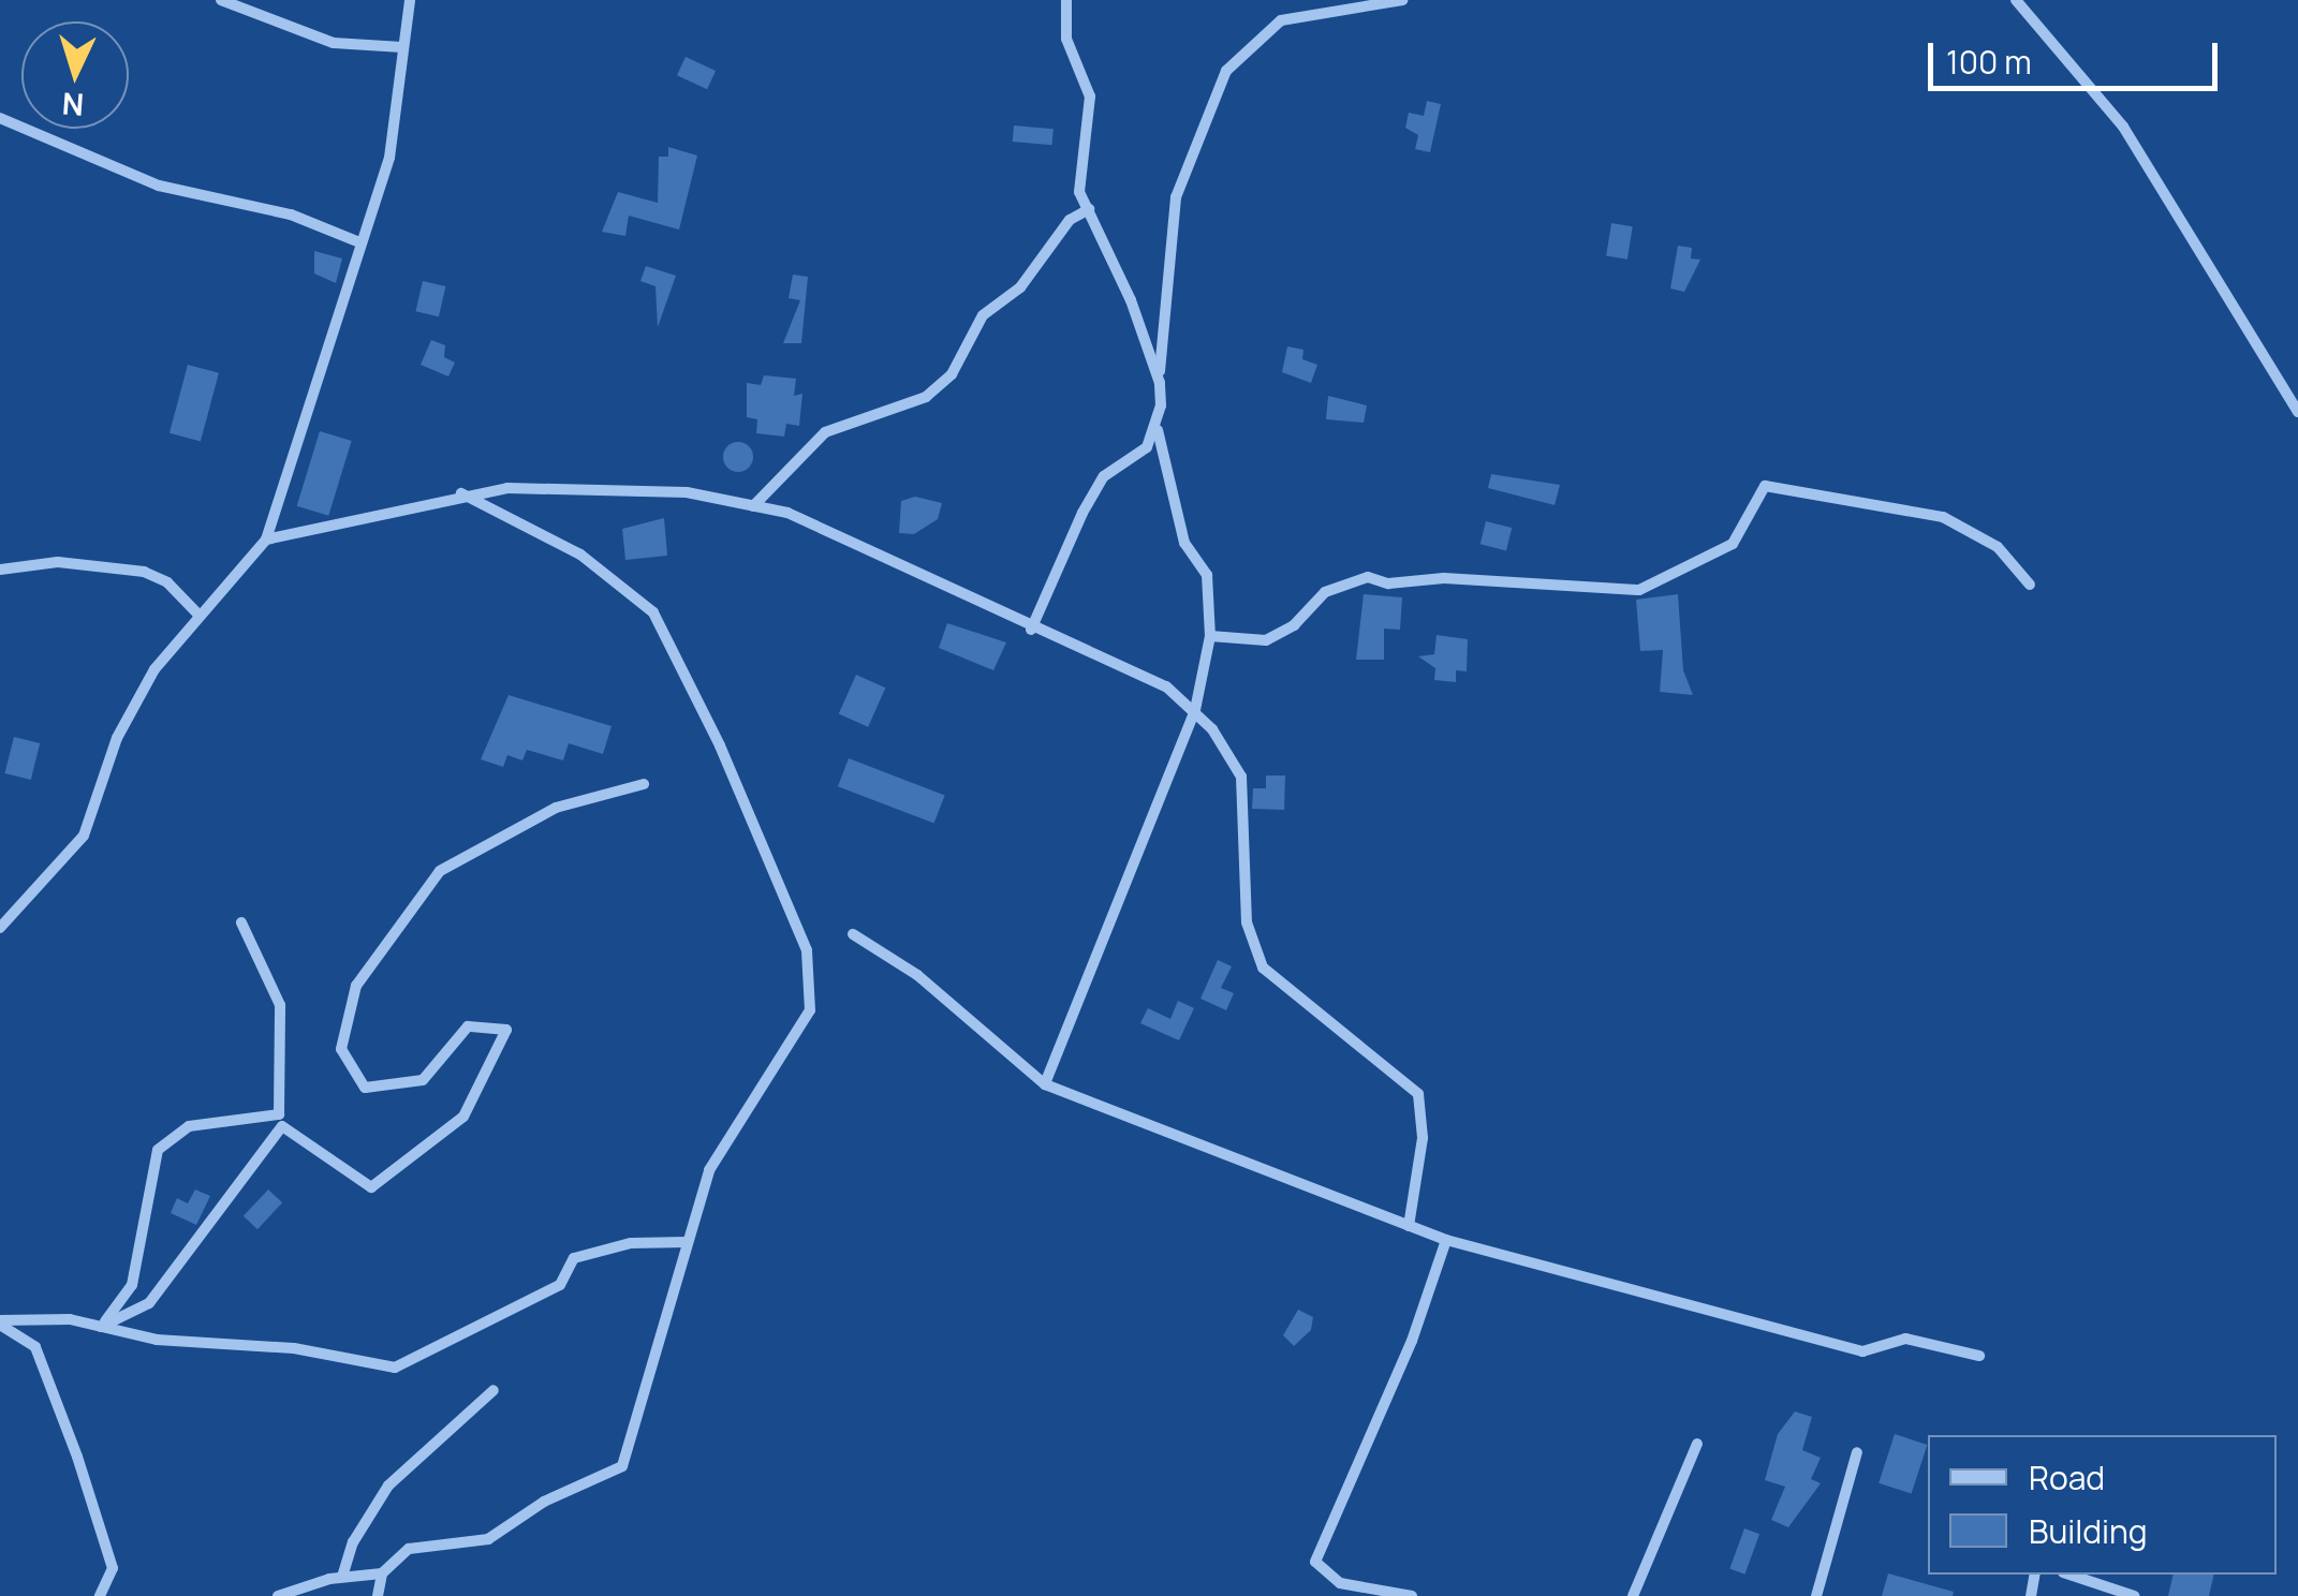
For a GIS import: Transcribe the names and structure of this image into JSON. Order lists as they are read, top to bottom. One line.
{"legend":["Road","Building"],"scale_bar":"100 m","north":"bottom"}
